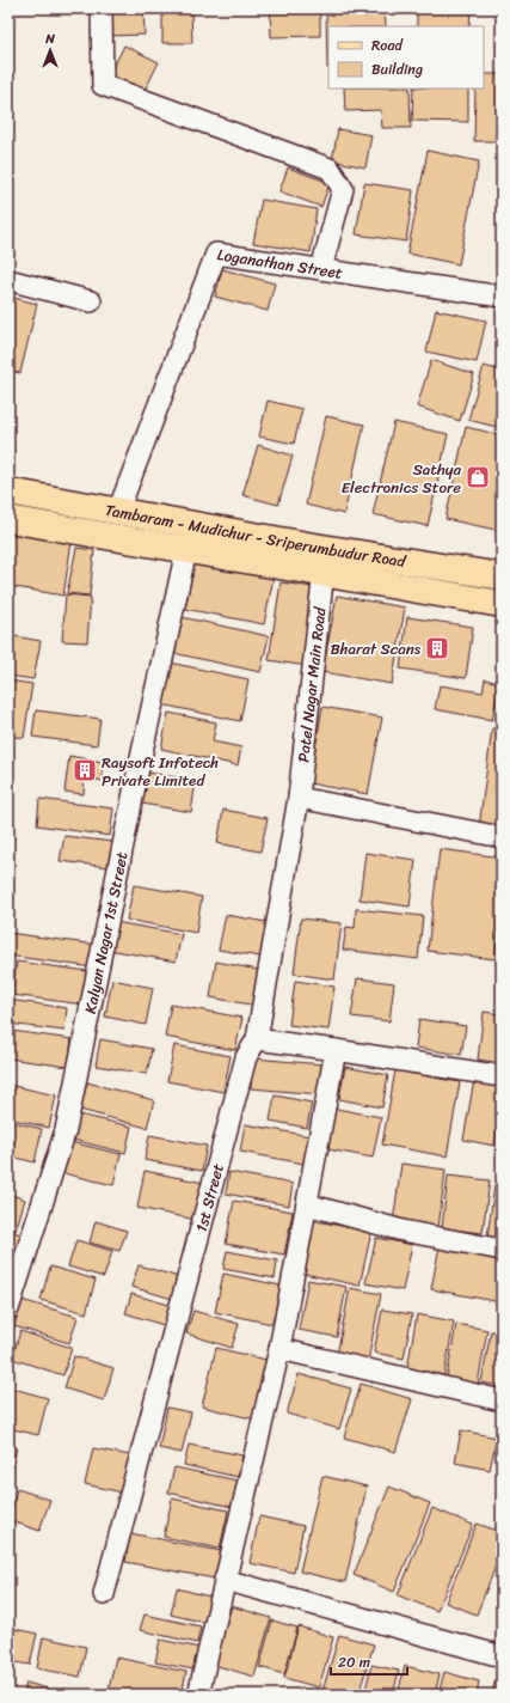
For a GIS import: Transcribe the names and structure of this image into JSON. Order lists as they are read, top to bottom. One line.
{"streets":{"main road":["Tambaram - Mudichur - Sriperumbudur Road"],"street":["Loganathan Street","Patel Nagar Main Road","Kalyan Nagar 1st Street","1st Street"]},"crossings":[["Loganathan Street","Tambaram - Mudichur - Sriperumbudur Road"],["Tambaram - Mudichur - Sriperumbudur Road","Patel Nagar Main Road"],["Tambaram - Mudichur - Sriperumbudur Road","Kalyan Nagar 1st Street"],["Patel Nagar Main Road","1st Street"]],"places":{"shop":["Sathya Electronics Store"],"building":["Bharat Scans","Raysoft Infotech Private Limited"]},"legend":["Road","Building"],"scale_bar":"20 m","north":"top"}
